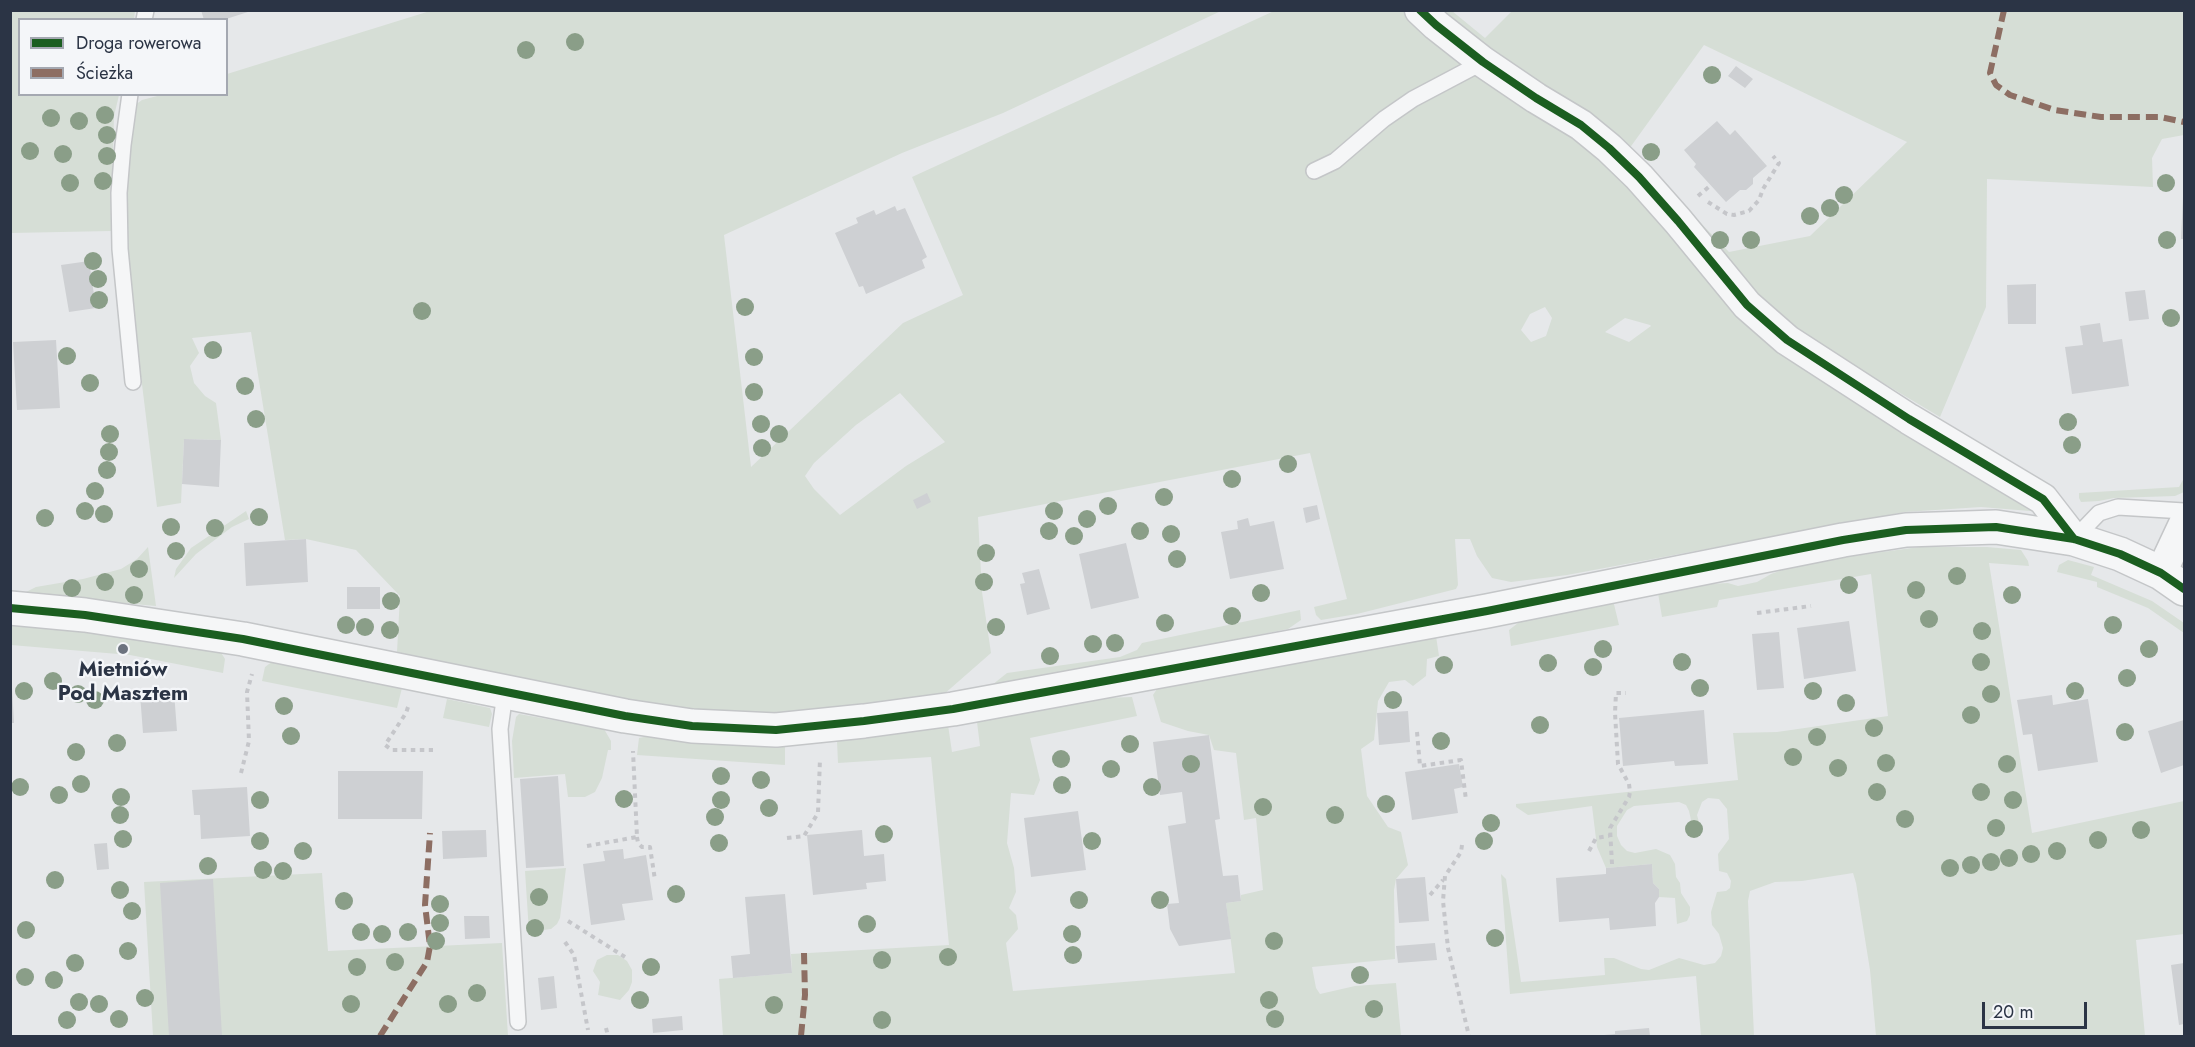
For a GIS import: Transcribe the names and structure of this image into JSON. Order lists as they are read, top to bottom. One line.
{"places":["Mietniów Pod Masztem"],"legend":["Droga rowerowa","Ścieżka"],"scale_bar":"20 m"}
